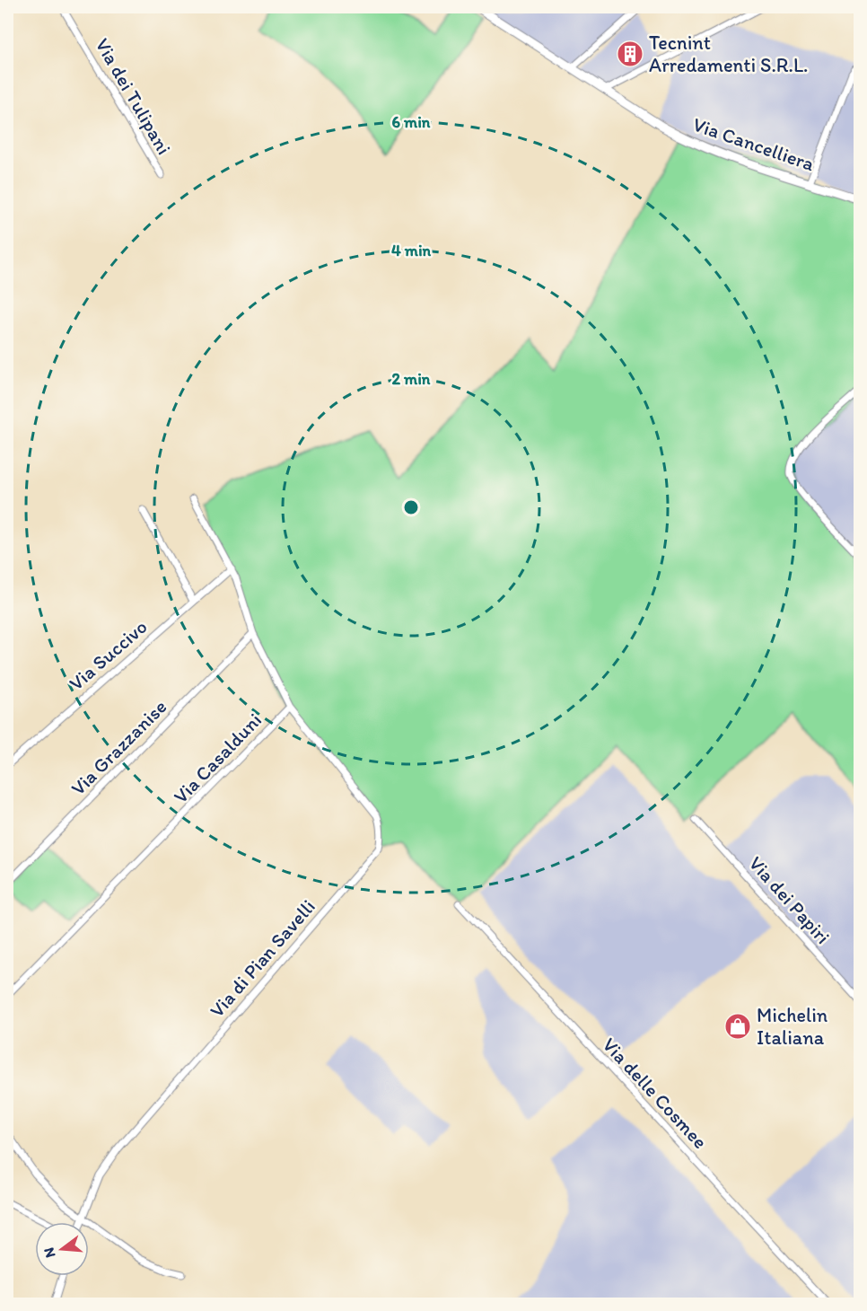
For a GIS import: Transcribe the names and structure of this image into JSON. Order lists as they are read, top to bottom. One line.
{"streets":{"street":["Via dei Tulipani","Via Cancelliera","Via Succivo","Via Grazzanise","Via Casalduni","Via dei Papiri","Via di Pian Savelli","Via delle Cosmee"]},"crossings":[["Via Succivo","Via Casalduni"],["Via Grazzanise","Via Casalduni"],["Via Casalduni","Via di Pian Savelli"]],"places":{"building":["Tecnint Arredamenti S.R.L."],"shop":["Michelin Italiana"]},"north":"left","rings":["6 min","4 min","2 min"]}
